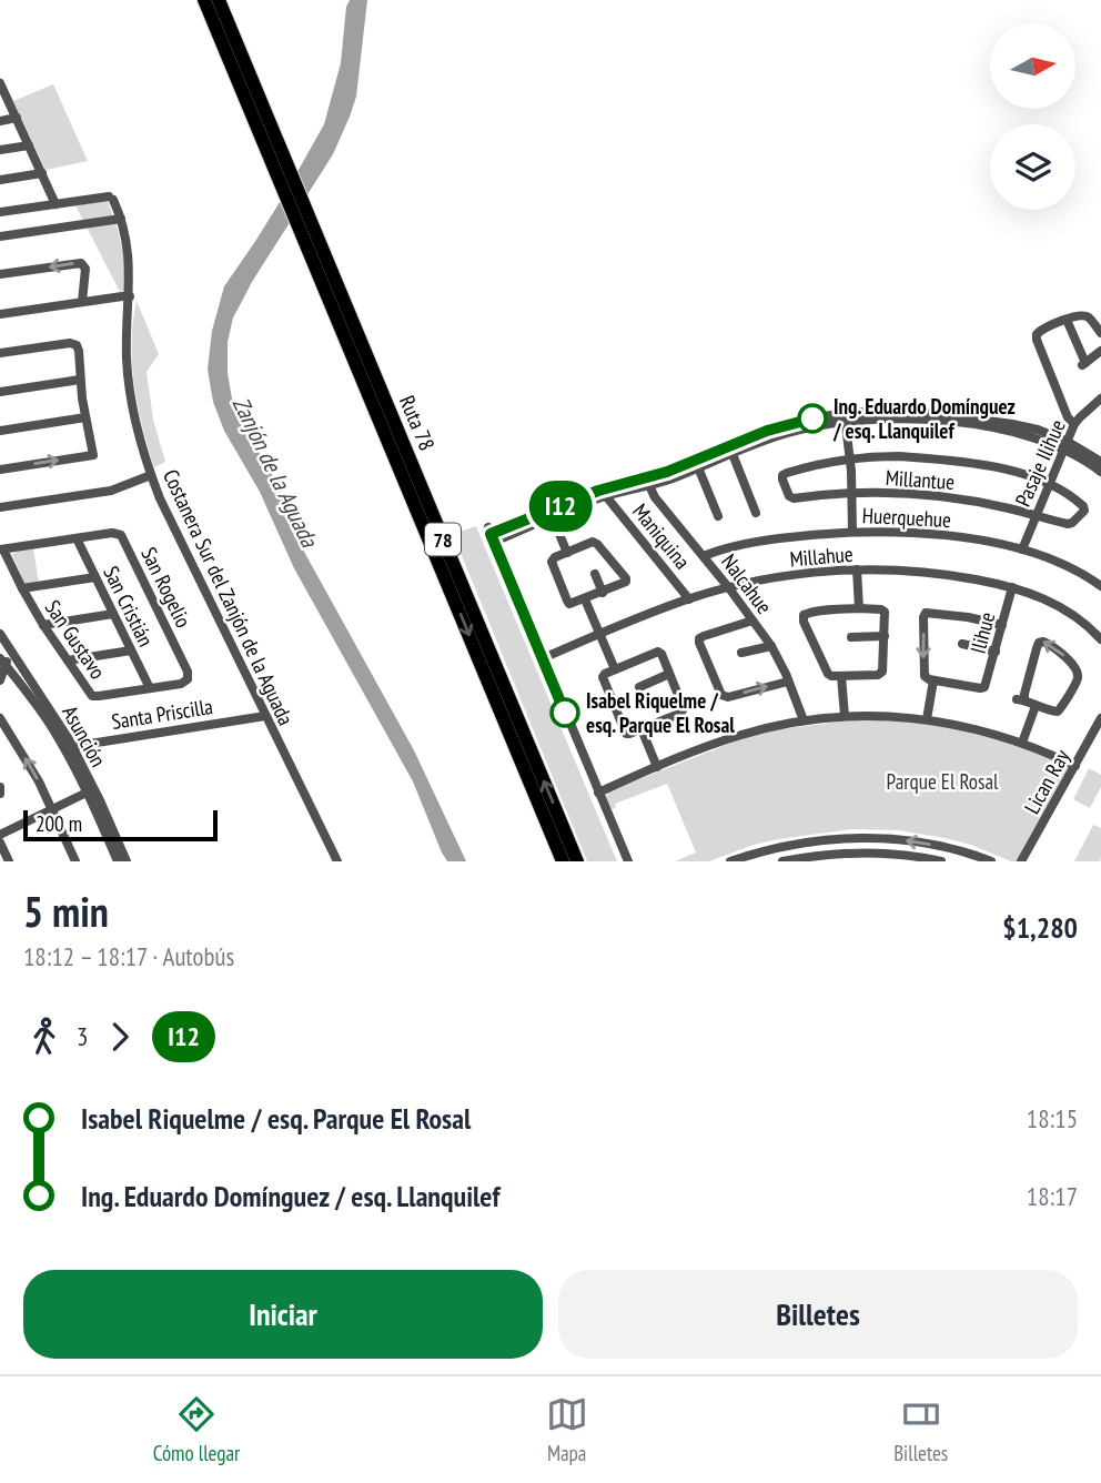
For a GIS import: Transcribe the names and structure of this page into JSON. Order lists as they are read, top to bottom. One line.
{"streets":{"highway":["Ruta 78","78"],"street":["Pasaje Ilihue","Millantue","Huerquehue","Maniquina","Millahue","Nalcahue","San Rogelio","Costanera Sur del Zanjón de la Aguada","San Cristián","Ilihue","San Gustavo","Santa Priscilla","Asunción","Lican Ray"]},"crossings":[["Pasaje Ilihue","Millantue"],["Pasaje Ilihue","Huerquehue"],["Huerquehue","Nalcahue"],["Maniquina","Millahue"],["Millahue","Nalcahue"],["Millahue","Ilihue"],["San Rogelio","San Cristián"],["San Rogelio","San Gustavo"],["Costanera Sur del Zanjón de la Aguada","Santa Priscilla"],["San Cristián","San Gustavo"],["Santa Priscilla","Asunción"]],"water":["Zanjón de la Aguada"],"parks":["Parque El Rosal"],"places":["Ing. Eduardo Domínguez / esq. Llanquilef","Isabel Riquelme / esq. Parque El Rosal"],"lines":["bus line I12"],"scale_bar":"200 m","north":"right","page":{"on_map":"I12","scale":"200 m","heading":["5 min","18:12 – 18:17 · Autobús","$1,280"],"legs":["3","I12"],"list":[{"name":"Isabel Riquelme / esq. Parque El Rosal","value":"18:15"},{"name":"Ing. Eduardo Domínguez / esq. Llanquilef","value":"18:17"}],"buttons":["Iniciar","Billetes"],"tabs":["Cómo llegar","Mapa","Billetes"]}}
